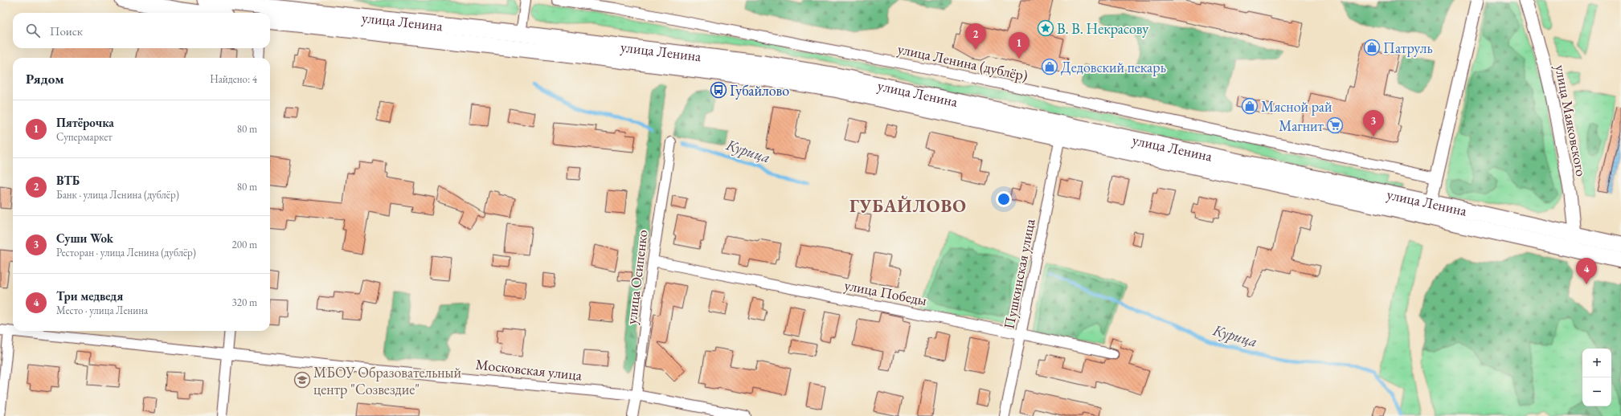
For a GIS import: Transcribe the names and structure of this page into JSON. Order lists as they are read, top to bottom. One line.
{"streets":{"main road":["улица Ленина"],"street":["улица Ленина (дублёр)","улица Маяковского","Пушкинская улица","улица Осипенко","улица Победы","Московская улица"]},"crossings":[["улица Ленина","улица Маяковского"],["улица Ленина","Пушкинская улица"],["Пушкинская улица","улица Победы"],["улица Осипенко","улица Победы"],["улица Осипенко","Московская улица"]],"districts":["ГУБАЙЛОВО"],"water":["Курица"],"places":{"place":["В. В. Некрасову"],"shop":["Патруль","Дедовский пекарь","Мясной рай"],"bus stop":["Губайлово"],"supermarket":["Магнит"],"school or university":["МБОУ Образовательный центр \"Созвездие\""]},"page":{"search":"Поиск","pins":["2","1","3","4"],"heading":["Рядом","Найдено: 4"],"list":[{"mark":"1","name":"Пятёрочка","note":"Супермаркет","value":"80 m"},{"mark":"2","name":"ВТБ","note":"Банк · улица Ленина (дублёр)","value":"80 m"},{"mark":"3","name":"Суши Wok","note":"Ресторан · улица Ленина (дублёр)","value":"200 m"},{"mark":"4","name":"Три медведя","note":"Место · улица Ленина","value":"320 m"}],"map_buttons":["+","−"]}}
